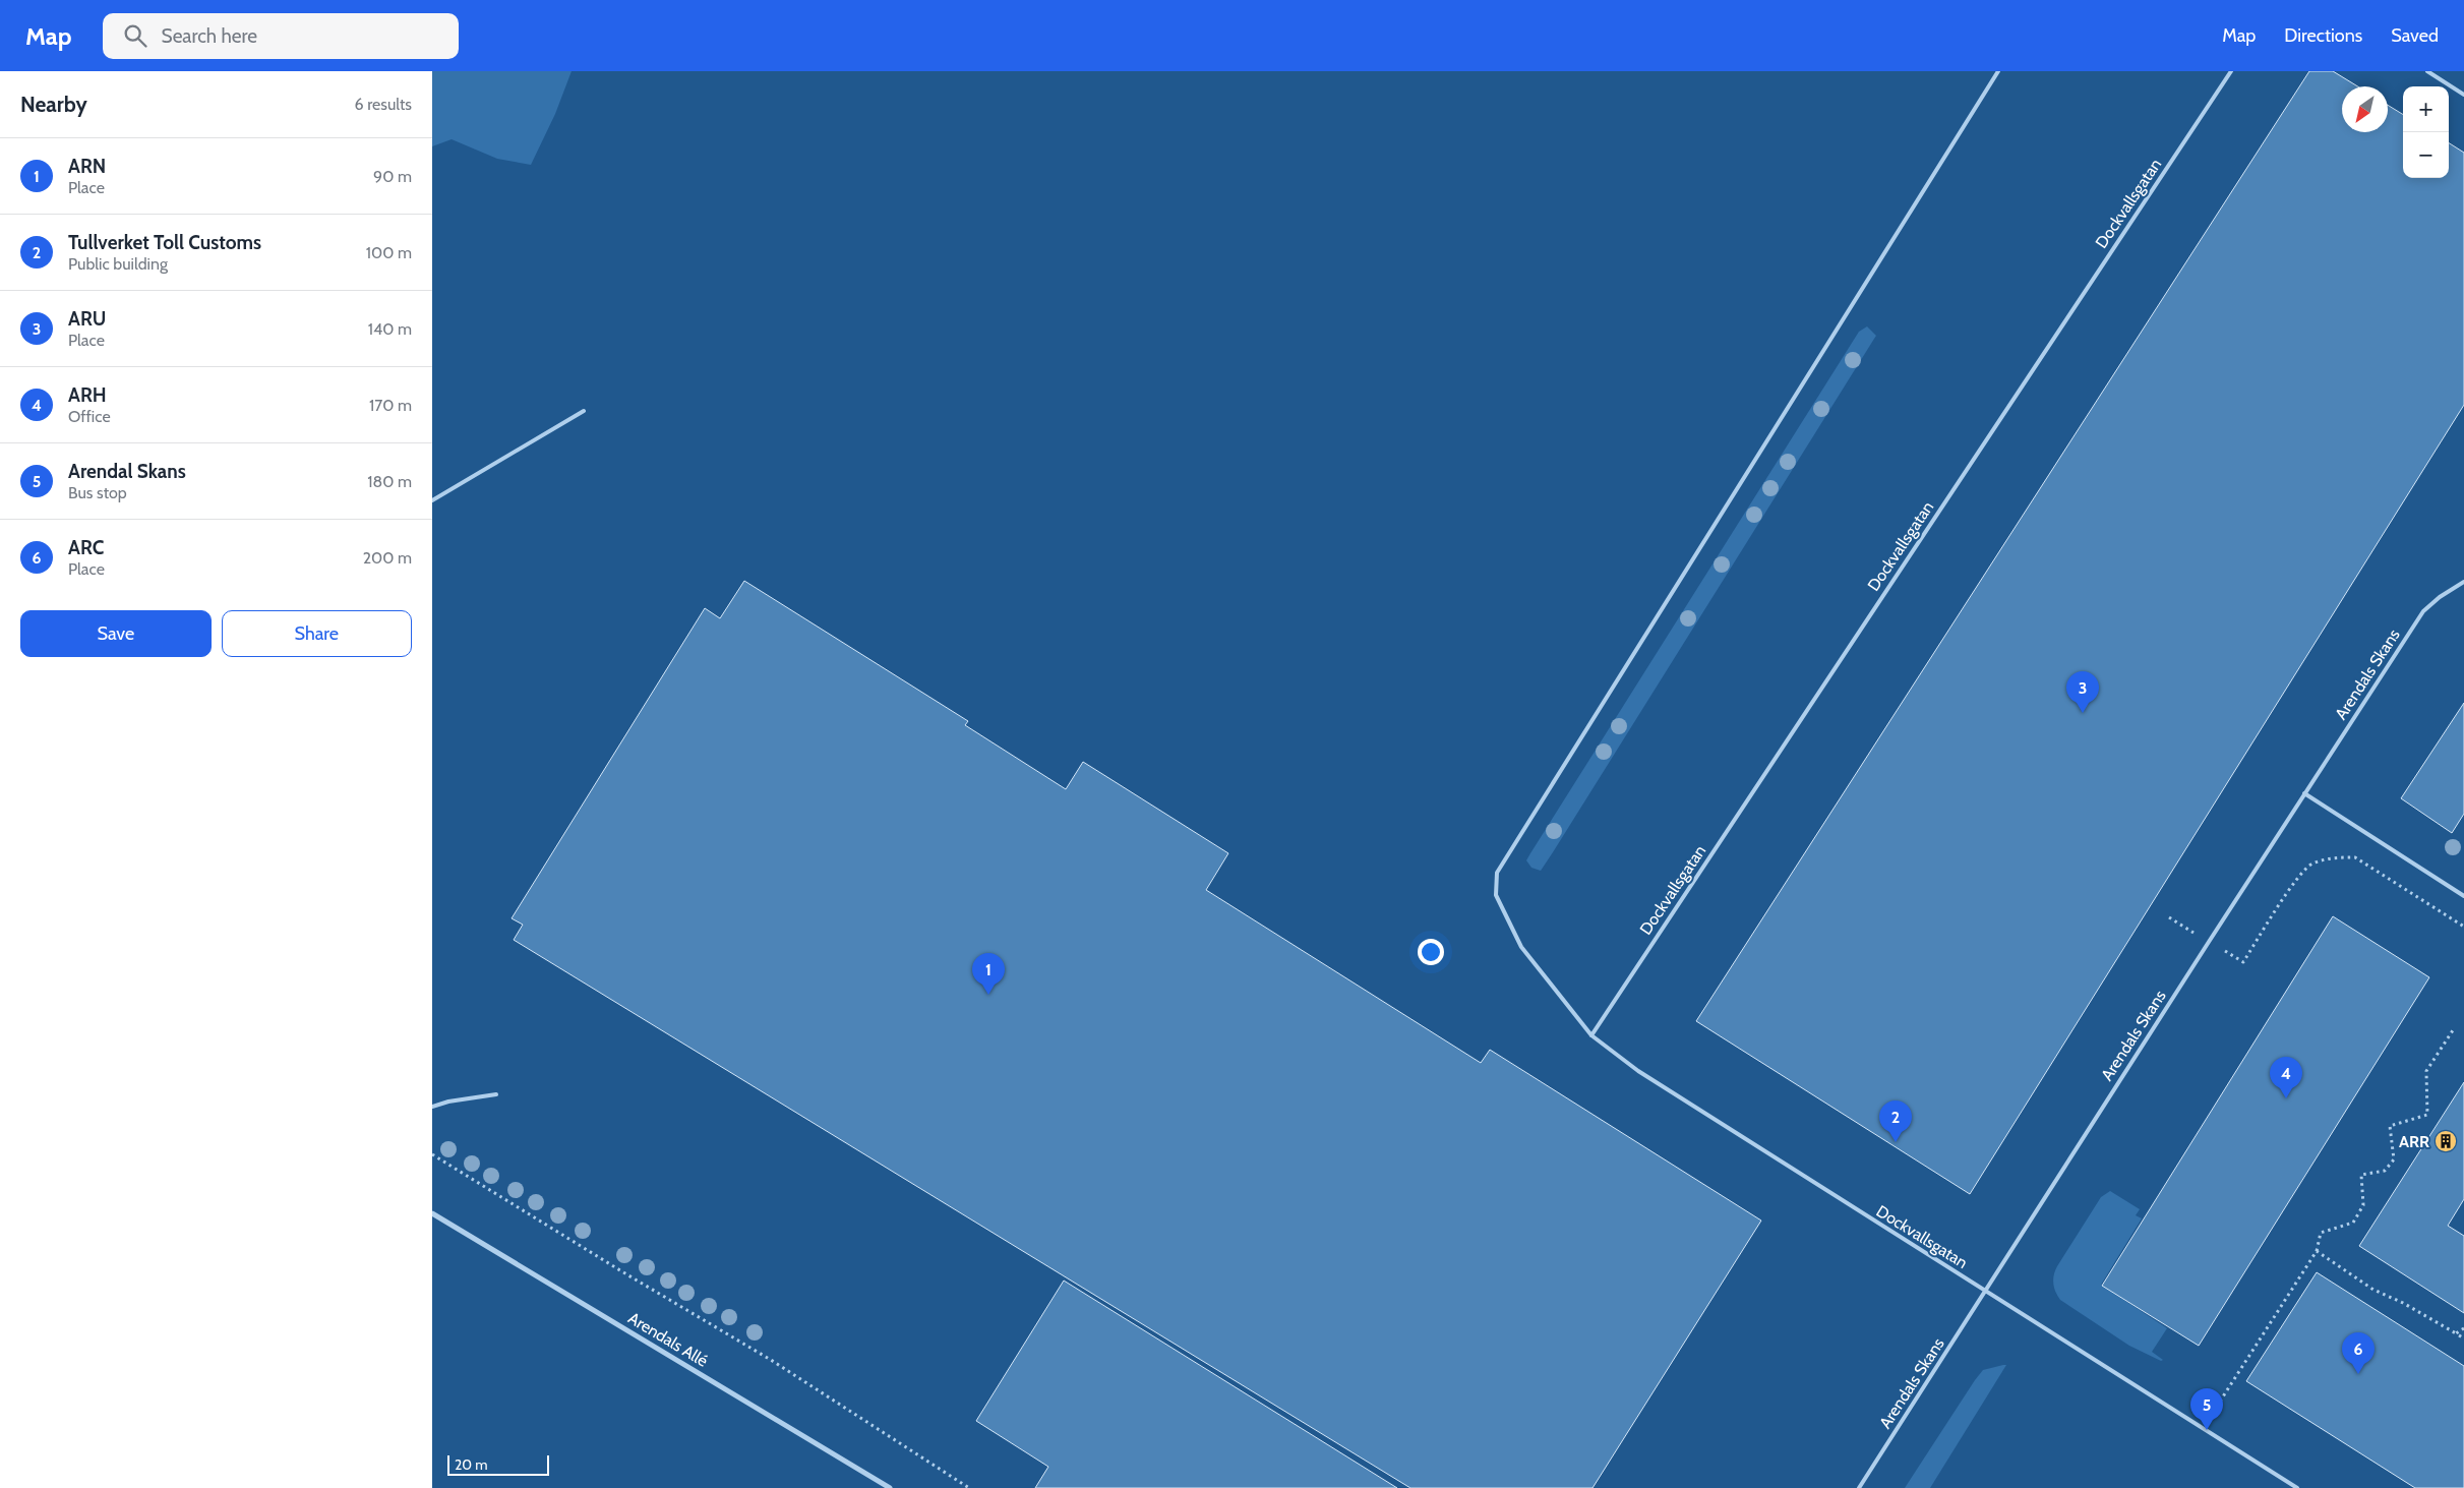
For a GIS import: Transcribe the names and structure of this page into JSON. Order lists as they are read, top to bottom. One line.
{"streets":{"street":["Arendals Allé"],"lane":["Dockvallsgatan","Arendals Skans"]},"crossings":[["Dockvallsgatan","Arendals Skans"]],"places":{"building":["ARR"]},"scale_bar":"20 m","north":"bottom left","page":{"header":"Map","search":"Search here","nav":["Map","Directions","Saved"],"heading":["Nearby","6 results"],"map_buttons":["+","−"],"list":[{"mark":"1","name":"ARN","note":"Place","value":"90 m"},{"mark":"2","name":"Tullverket Toll Customs","note":"Public building","value":"100 m"},{"mark":"3","name":"ARU","note":"Place","value":"140 m"},{"mark":"4","name":"ARH","note":"Office","value":"170 m"},{"mark":"5","name":"Arendal Skans","note":"Bus stop","value":"180 m"},{"mark":"6","name":"ARC","note":"Place","value":"200 m"}],"buttons":["Save","Share"],"pins":["3","1","4","2","6","5"],"scale":"20 m"}}
